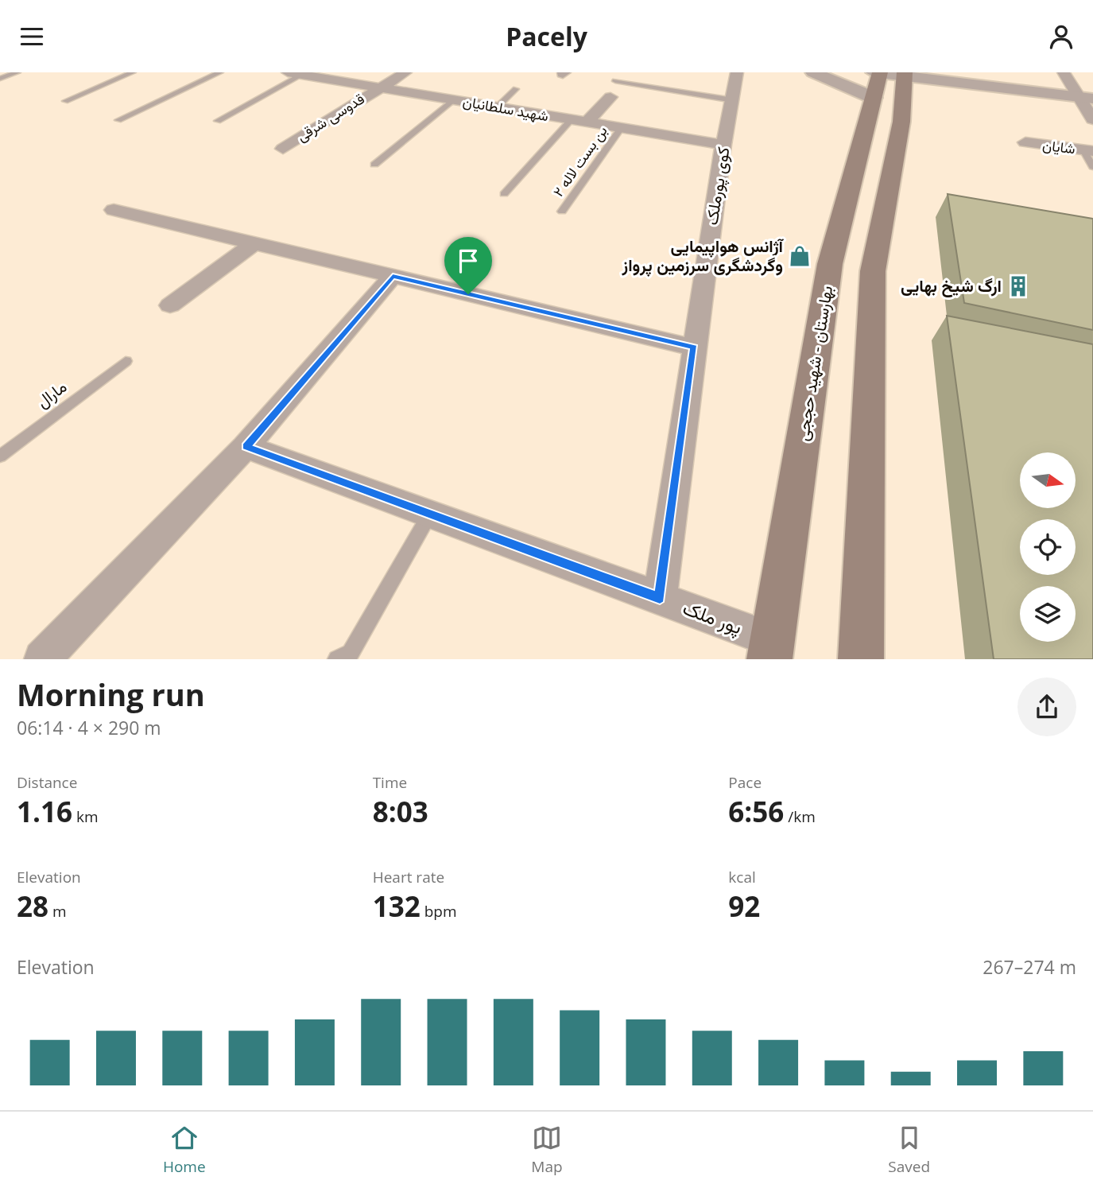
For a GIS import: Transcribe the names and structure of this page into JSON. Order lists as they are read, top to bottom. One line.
{"streets":{"main road":["بهارستان - شهید حججی"],"street":["شهید سلطانیان","قدوسی شرقی","شایان","کوی پورملک","پور ملک"],"lane":["بن بست لاله ۲","مارال"]},"crossings":[["شهید سلطانیان","قدوسی شرقی"],["شهید سلطانیان","بن بست لاله ۲"],["شهید سلطانیان","کوی پورملک"],["کوی پورملک","پور ملک"],["بهارستان - شهید حججی","پور ملک"]],"places":{"shop":["آژانس هواپیمایی و‌گردشگری سرزمین پرواز"],"building":["ارگ شیخ بهایی"]},"north":"right","page":{"header":"Pacely","heading":["Morning run","06:14 · 4 × 290 m"],"stats":[["Distance","1.16 km"],["Time","8:03"],["Pace","6:56 /km"],["Elevation","28 m"],["Heart rate","132 bpm"],["kcal","92"]],"chart":["Elevation","267–274 m"],"tabs":["Home","Map","Saved"]}}
